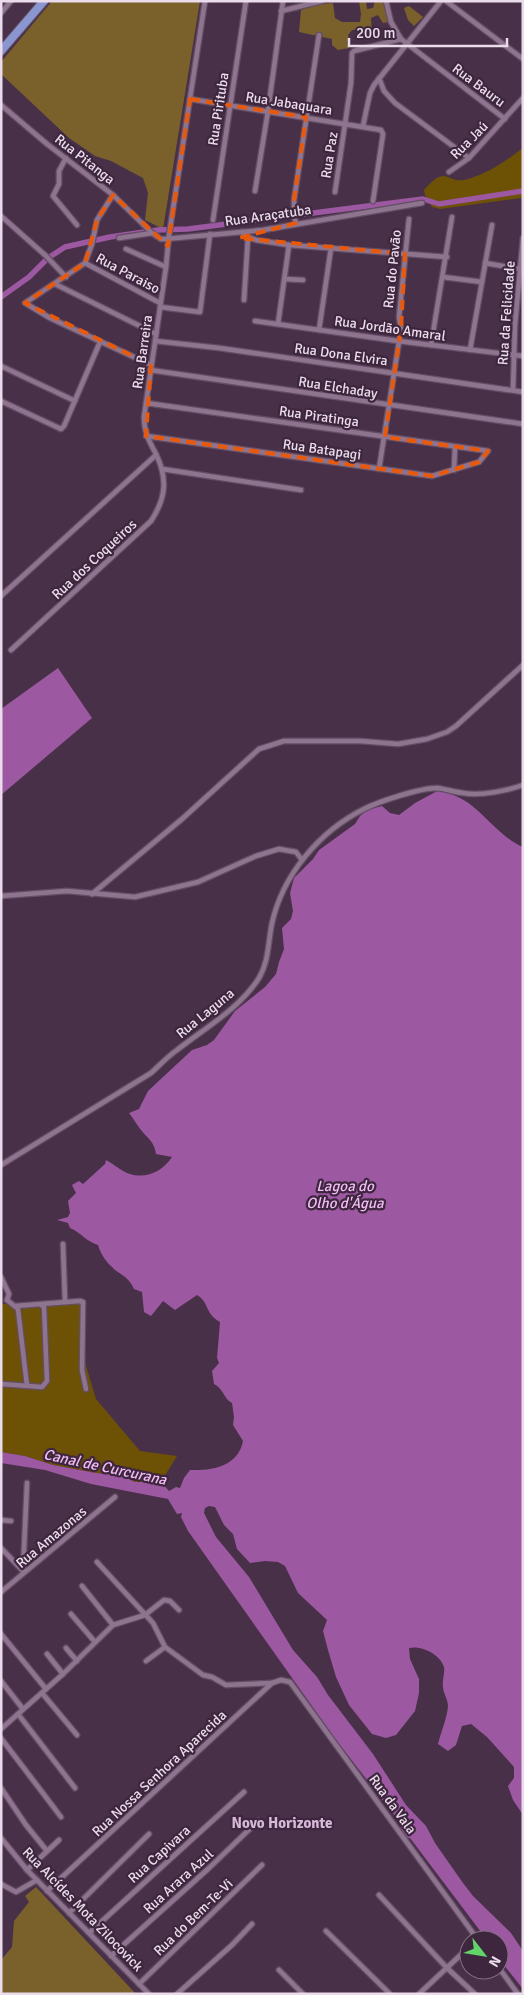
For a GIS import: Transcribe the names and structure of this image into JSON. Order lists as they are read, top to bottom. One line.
{"streets":{"street":["Rua Bauru","Rua Jabaquara","Rua Pirituba","Rua Jaú","Rua Paz","Rua Pitanga","Rua Araçatuba","Rua do Pavão","Rua Paraiso","Rua da Felicidade","Rua Jordão Amaral","Rua Barreira","Rua Dona Elvira","Rua Elchaday","Rua Piratinga","Rua Batapagi","Rua dos Coqueiros","Rua Laguna","Rua Amazonas","Rua Nossa Senhora Aparecida","Rua da Vala","Rua Capivara","Rua Arara Azul","Rua Alcídes Mota Zilocovick","Rua do Bem-Te-Vi"]},"crossings":[["Rua Bauru","Rua Jaú"],["Rua Bauru","Rua Paz"],["Rua Jabaquara","Rua Pirituba"],["Rua Jabaquara","Rua Paz"],["Rua Jabaquara","Rua Barreira"],["Rua Pitanga","Rua Araçatuba"],["Rua Araçatuba","Rua Barreira"],["Rua do Pavão","Rua Jordão Amaral"],["Rua do Pavão","Rua Dona Elvira"],["Rua do Pavão","Rua Elchaday"],["Rua do Pavão","Rua Piratinga"],["Rua do Pavão","Rua Batapagi"],["Rua Paraiso","Rua Barreira"],["Rua da Felicidade","Rua Jordão Amaral"],["Rua da Felicidade","Rua Dona Elvira"],["Rua Barreira","Rua Dona Elvira"],["Rua Barreira","Rua Elchaday"],["Rua Barreira","Rua Piratinga"],["Rua Barreira","Rua Batapagi"],["Rua Barreira","Rua dos Coqueiros"],["Rua Piratinga","Rua Batapagi"],["Rua Nossa Senhora Aparecida","Rua da Vala"],["Rua Nossa Senhora Aparecida","Rua Alcídes Mota Zilocovick"],["Rua Capivara","Rua Alcídes Mota Zilocovick"],["Rua Arara Azul","Rua Alcídes Mota Zilocovick"],["Rua Alcídes Mota Zilocovick","Rua do Bem-Te-Vi"]],"districts":["Novo Horizonte"],"water":["Lagoa do Olho d'Água","Canal de Curcurana"],"scale_bar":"200 m","north":"bottom right"}
